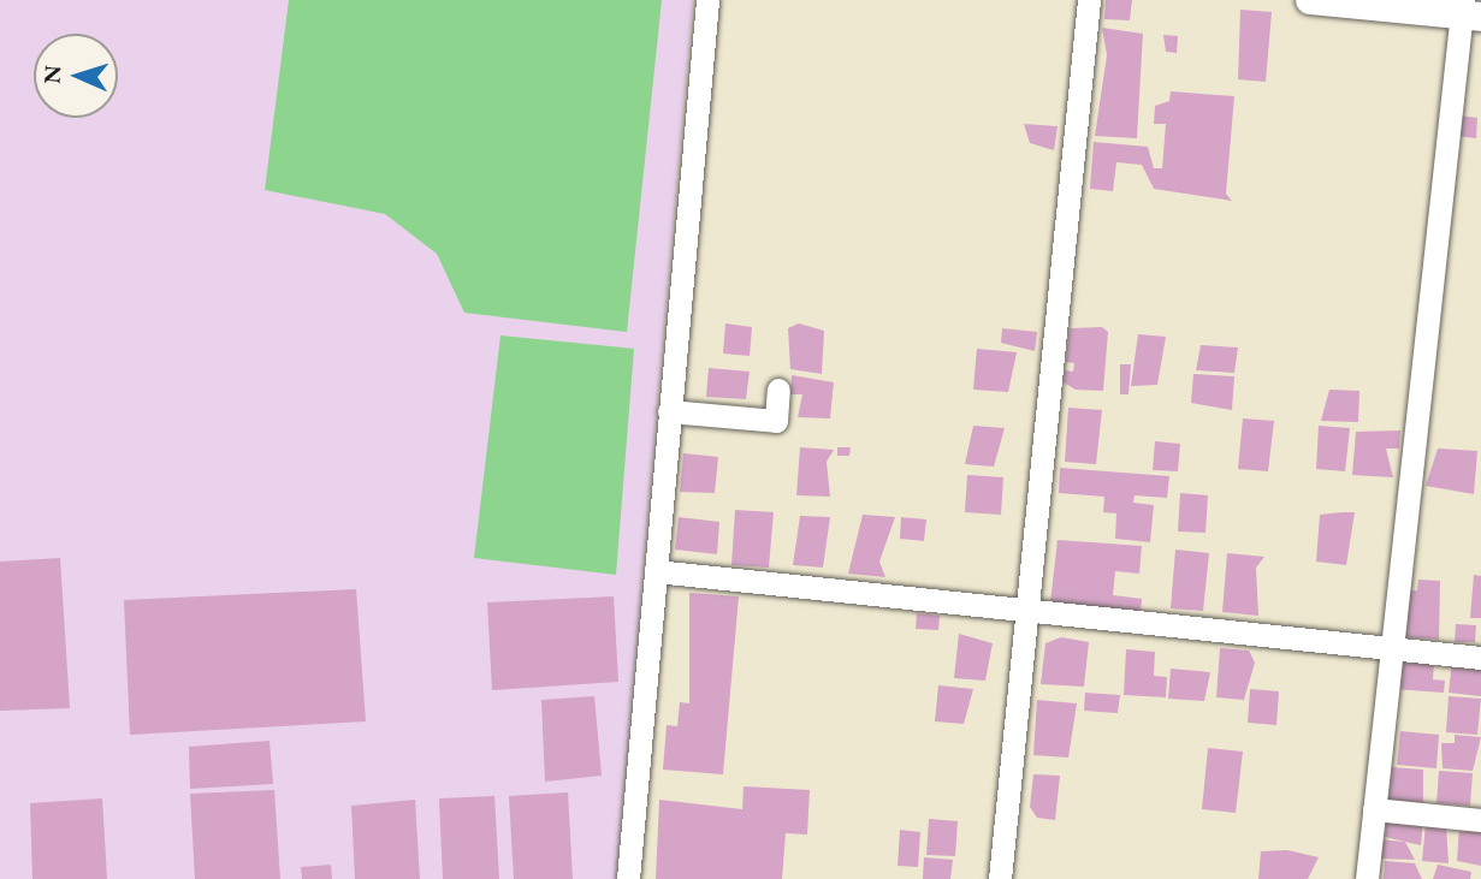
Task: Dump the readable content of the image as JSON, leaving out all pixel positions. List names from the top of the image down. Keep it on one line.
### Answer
{"north":"left"}
